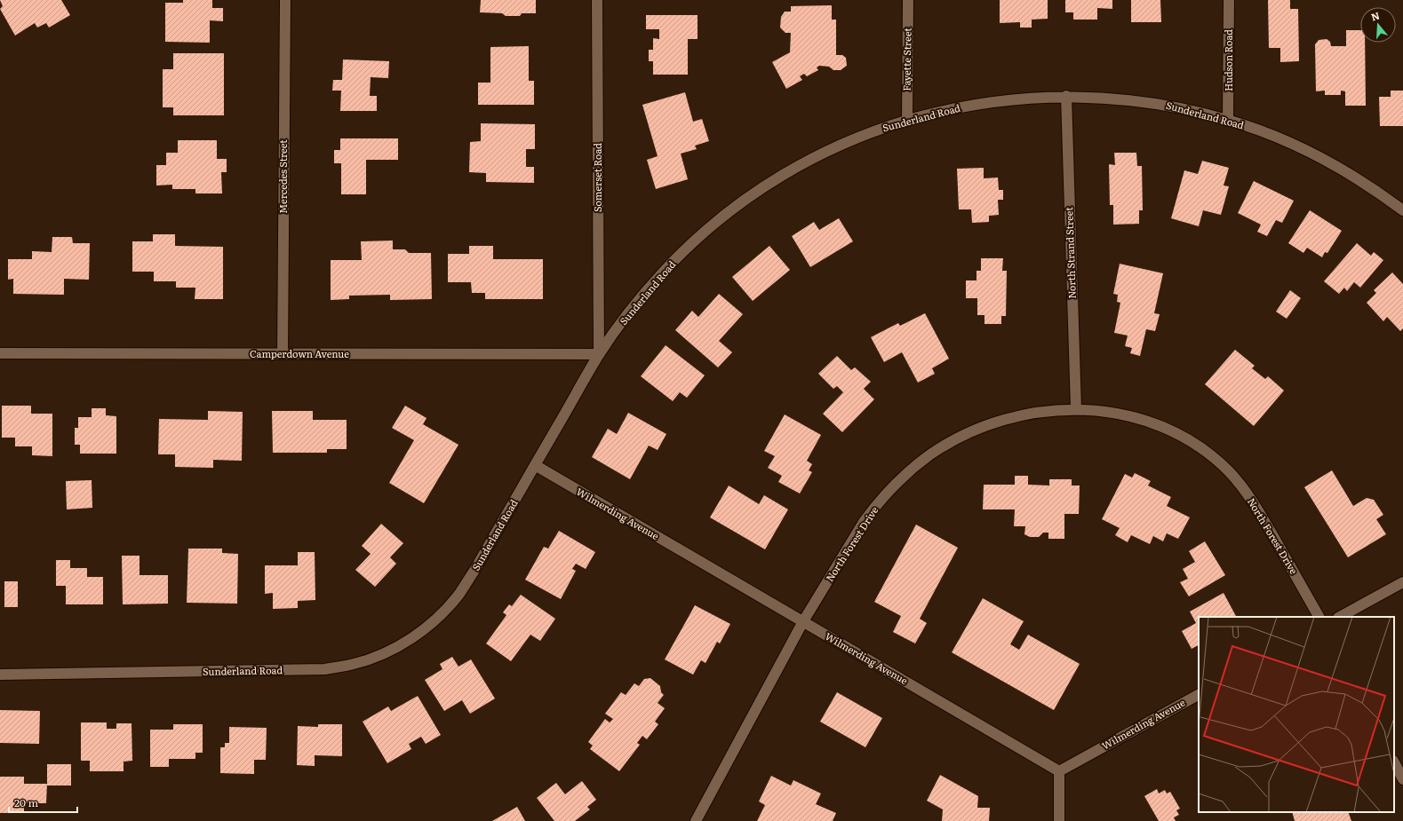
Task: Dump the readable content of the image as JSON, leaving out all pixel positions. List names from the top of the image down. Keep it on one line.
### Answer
{"streets":{"street":["Fayette Street","Hudson Road","Sunderland Road","Mercedes Street","Somerset Road","North Strand Street","Camperdown Avenue","Wilmerding Avenue","North Forest Drive"]},"crossings":[["Fayette Street","Sunderland Road"],["Hudson Road","Sunderland Road"],["Sunderland Road","Somerset Road"],["Sunderland Road","North Strand Street"],["Sunderland Road","Camperdown Avenue"],["Sunderland Road","Wilmerding Avenue"],["Mercedes Street","Camperdown Avenue"],["Somerset Road","Camperdown Avenue"],["North Strand Street","North Forest Drive"],["Wilmerding Avenue","North Forest Drive"]],"scale_bar":"20 m","north":"top"}
